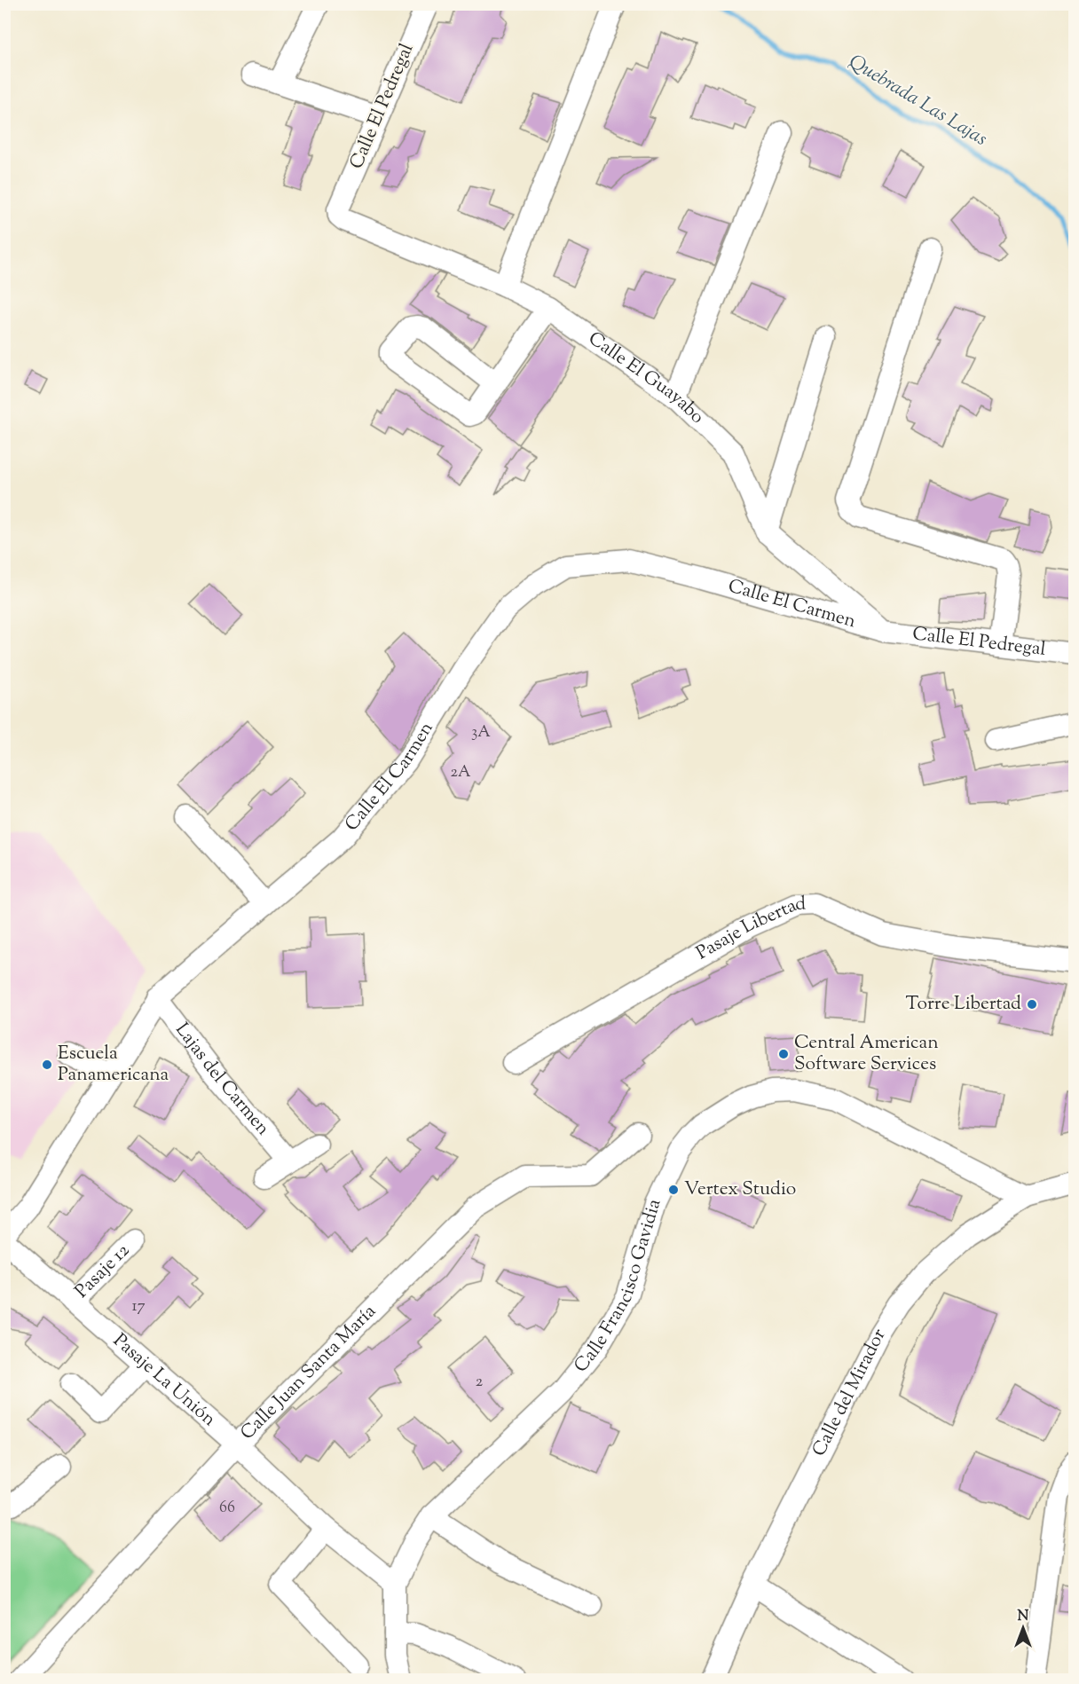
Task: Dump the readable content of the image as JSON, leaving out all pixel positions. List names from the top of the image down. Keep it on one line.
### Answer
{"streets":{"street":["Calle El Pedregal","Calle El Guayabo","Calle El Carmen","Pasaje Libertad","Lajas del Carmen","Pasaje 12","Calle Francisco Gavidia","Calle Juan Santa María","Pasaje La Unión","Calle del Mirador"]},"crossings":[["Calle El Pedregal","Calle El Guayabo"],["Calle El Pedregal","Calle El Carmen"],["Calle El Guayabo","Calle El Carmen"],["Calle El Carmen","Lajas del Carmen"],["Pasaje 12","Pasaje La Unión"],["Calle Francisco Gavidia","Pasaje La Unión"],["Calle Francisco Gavidia","Calle del Mirador"],["Calle Juan Santa María","Pasaje La Unión"]],"water":["Quebrada Las Lajas"],"places":["Torre Libertad","Central American Software Services","Escuela Panamericana","Vertex Studio"],"house_numbers":["3A","2A","17","2","66"],"north":"top"}
